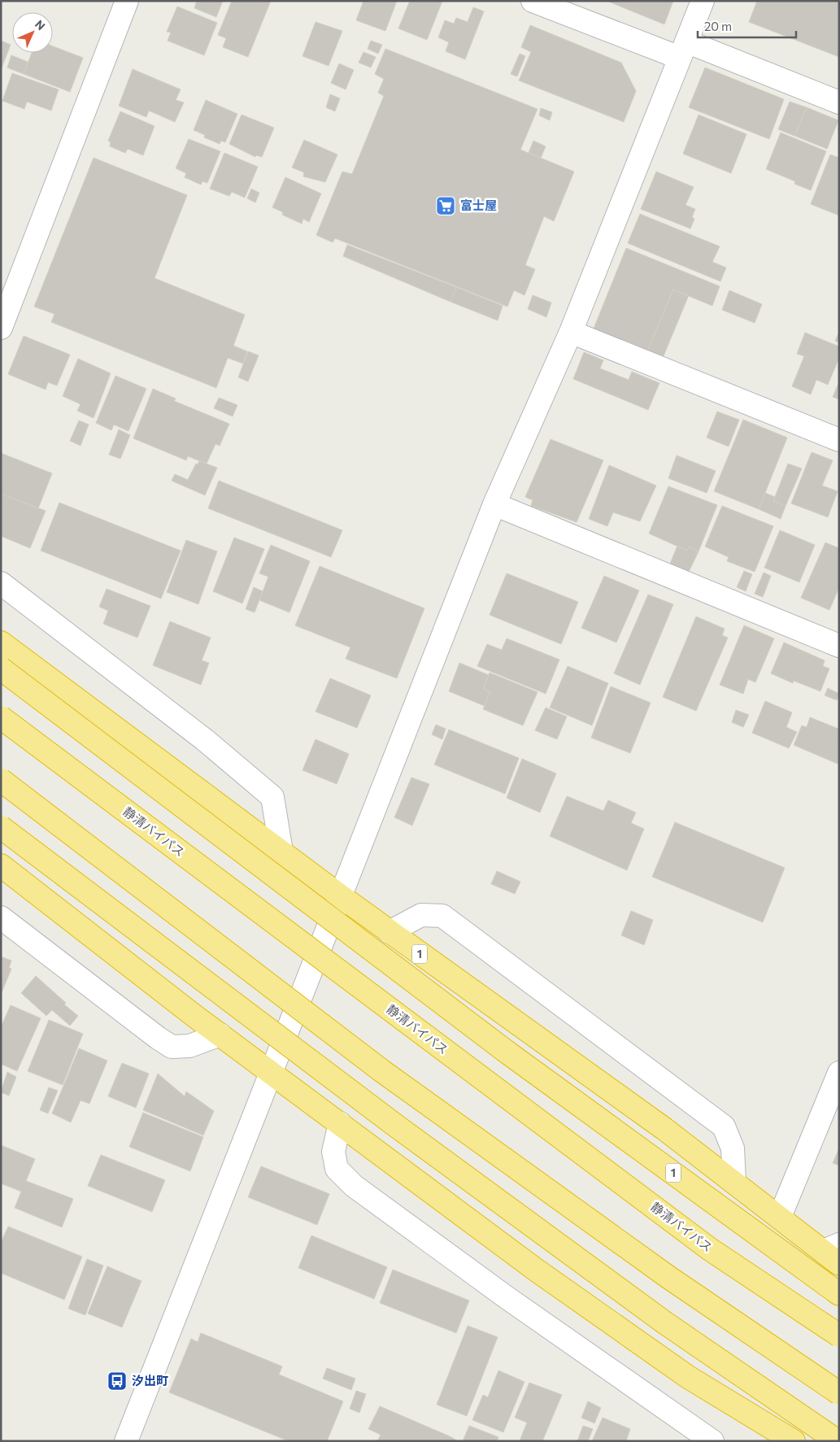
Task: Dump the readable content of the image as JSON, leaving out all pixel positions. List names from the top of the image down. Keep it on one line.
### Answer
{"streets":{"highway":["静清バイパス","1"]},"places":{"supermarket":["富士屋"],"bus stop":["汐出町"]},"scale_bar":"20 m","north":"top right"}
